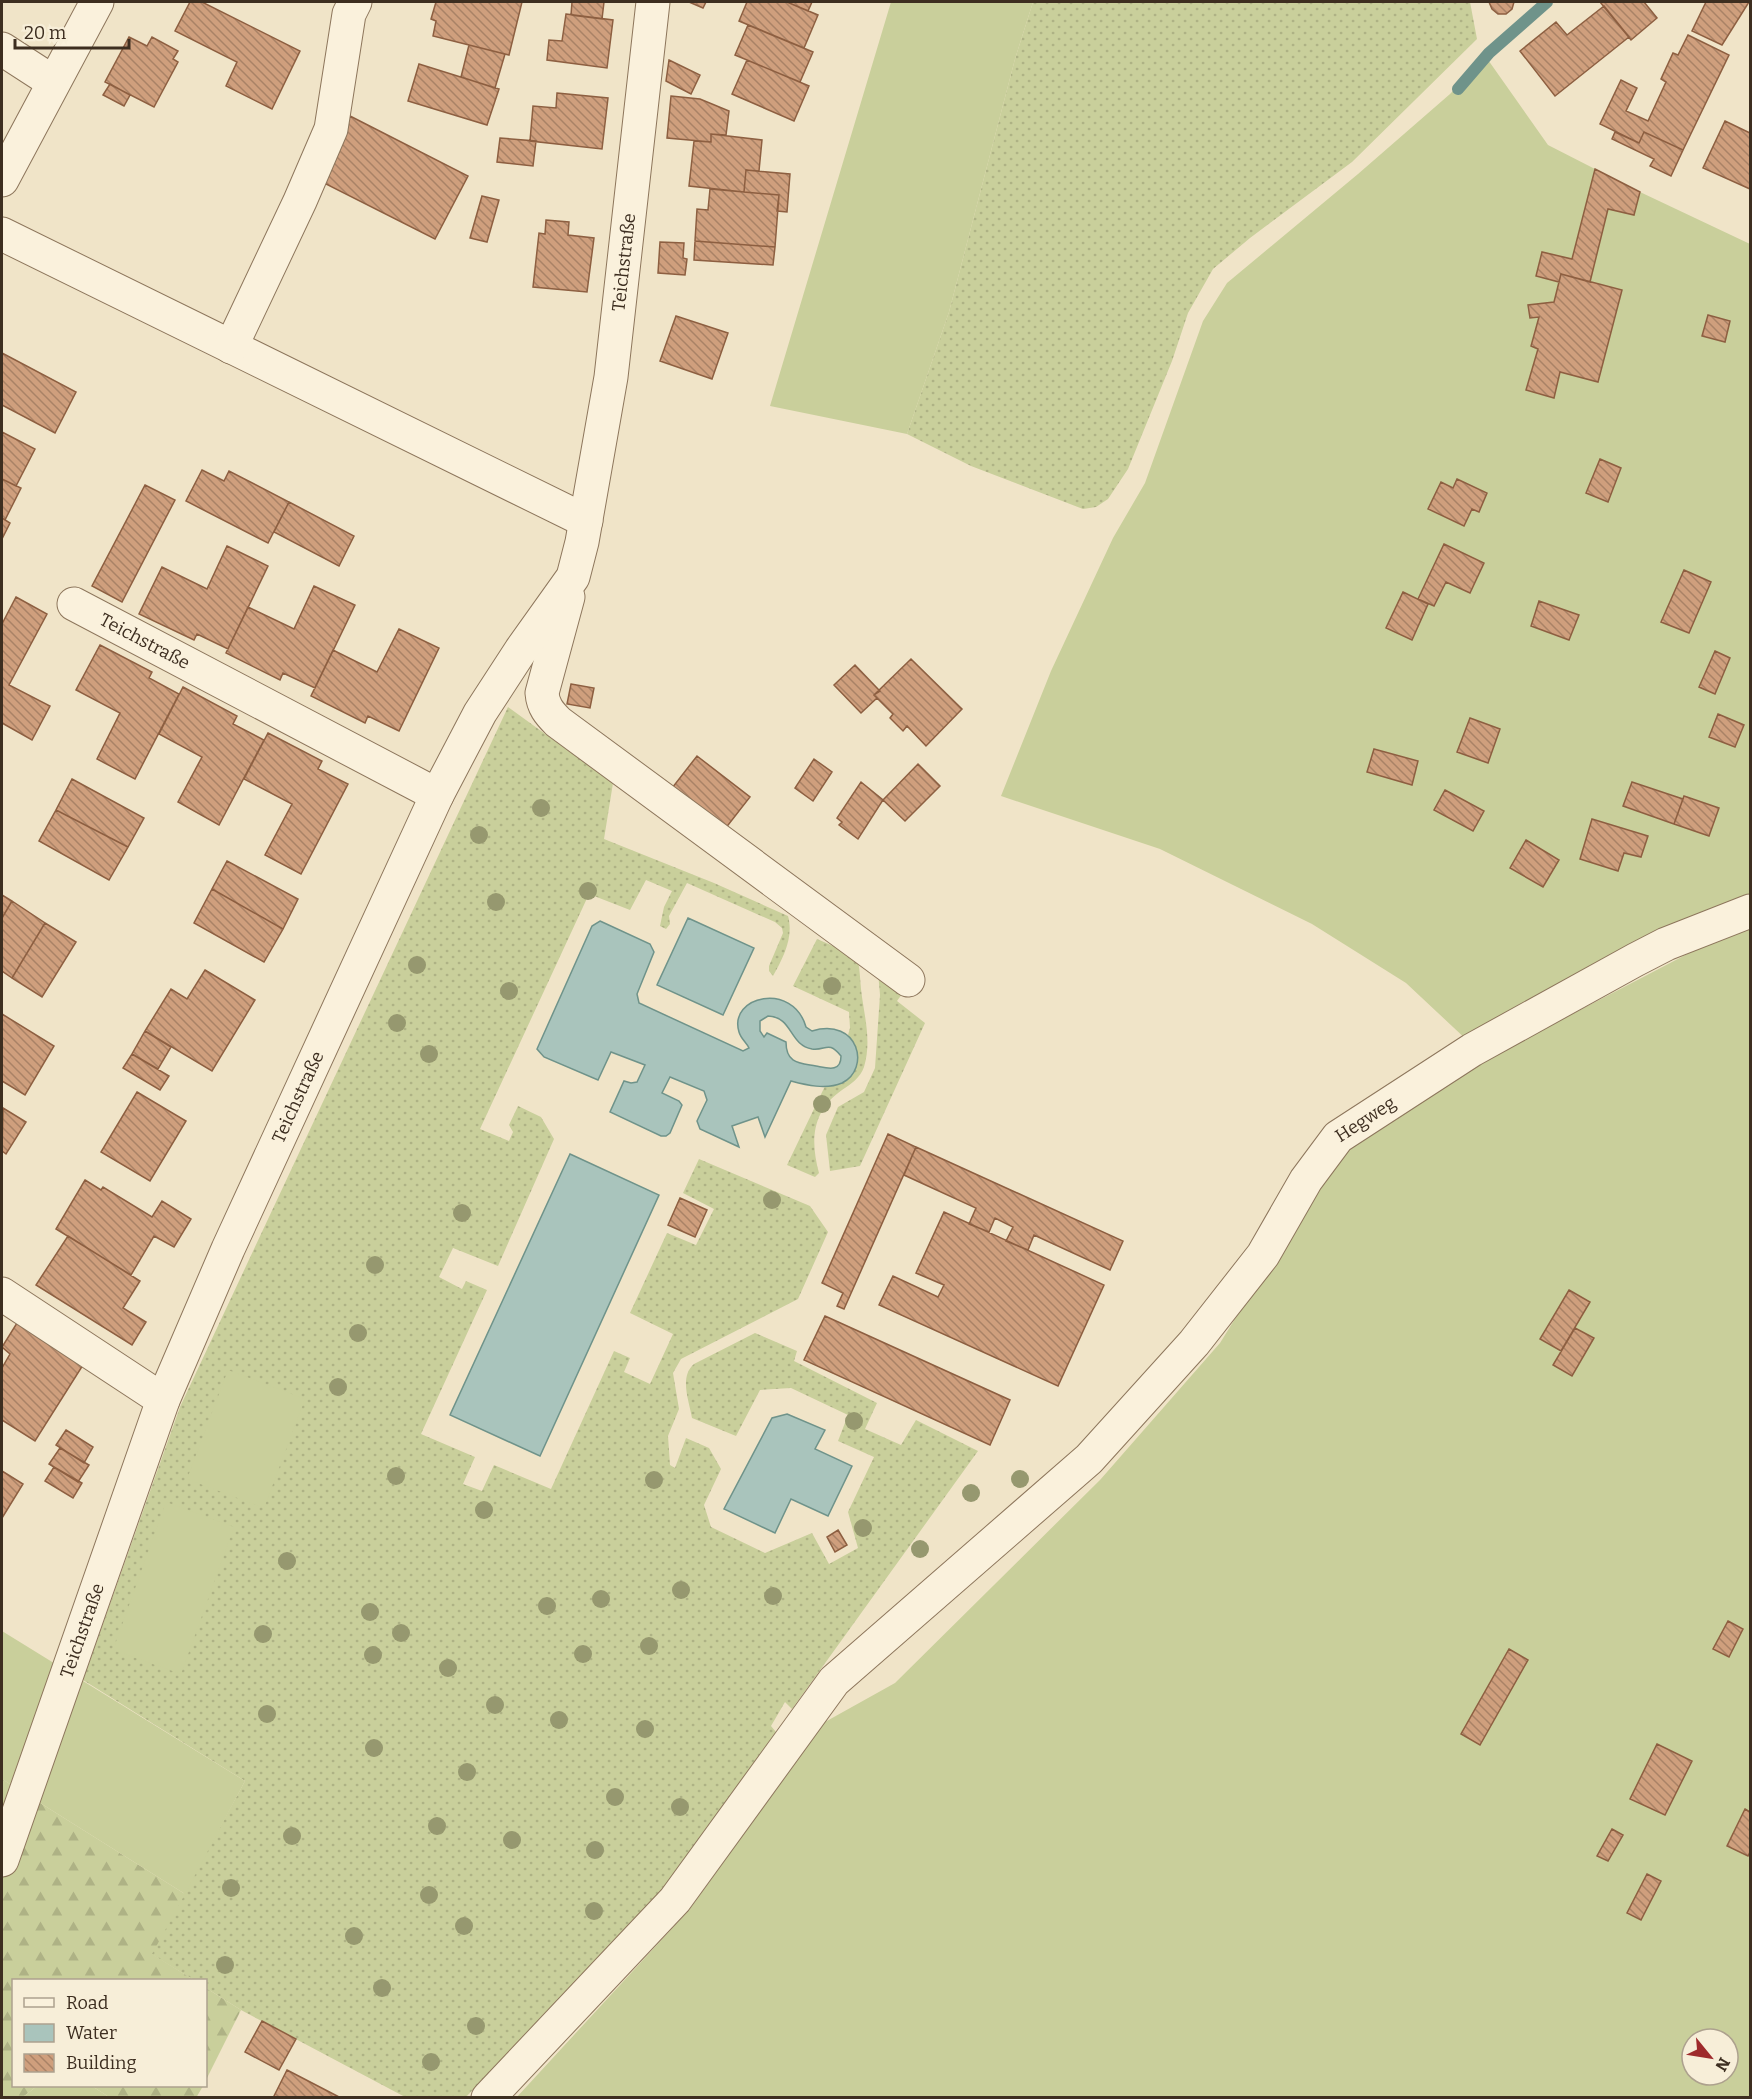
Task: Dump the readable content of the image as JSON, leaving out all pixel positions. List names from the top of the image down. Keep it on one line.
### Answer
{"streets":{"street":["Teichstraße","Hegweg"]},"legend":["Road","Water","Building"],"scale_bar":"20 m","north":"bottom right"}
